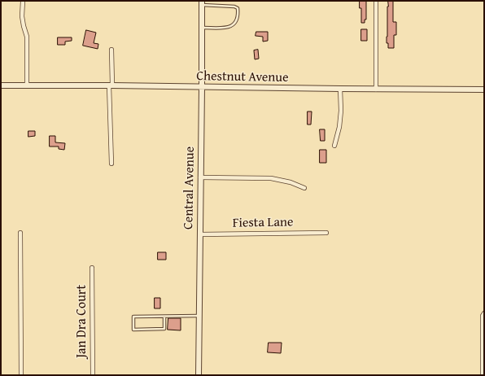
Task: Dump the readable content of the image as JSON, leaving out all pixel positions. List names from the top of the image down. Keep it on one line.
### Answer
{"streets":{"street":["Chestnut Avenue","Central Avenue","Fiesta Lane","Jan Dra Court"]},"crossings":[["Chestnut Avenue","Central Avenue"],["Central Avenue","Fiesta Lane"]]}
